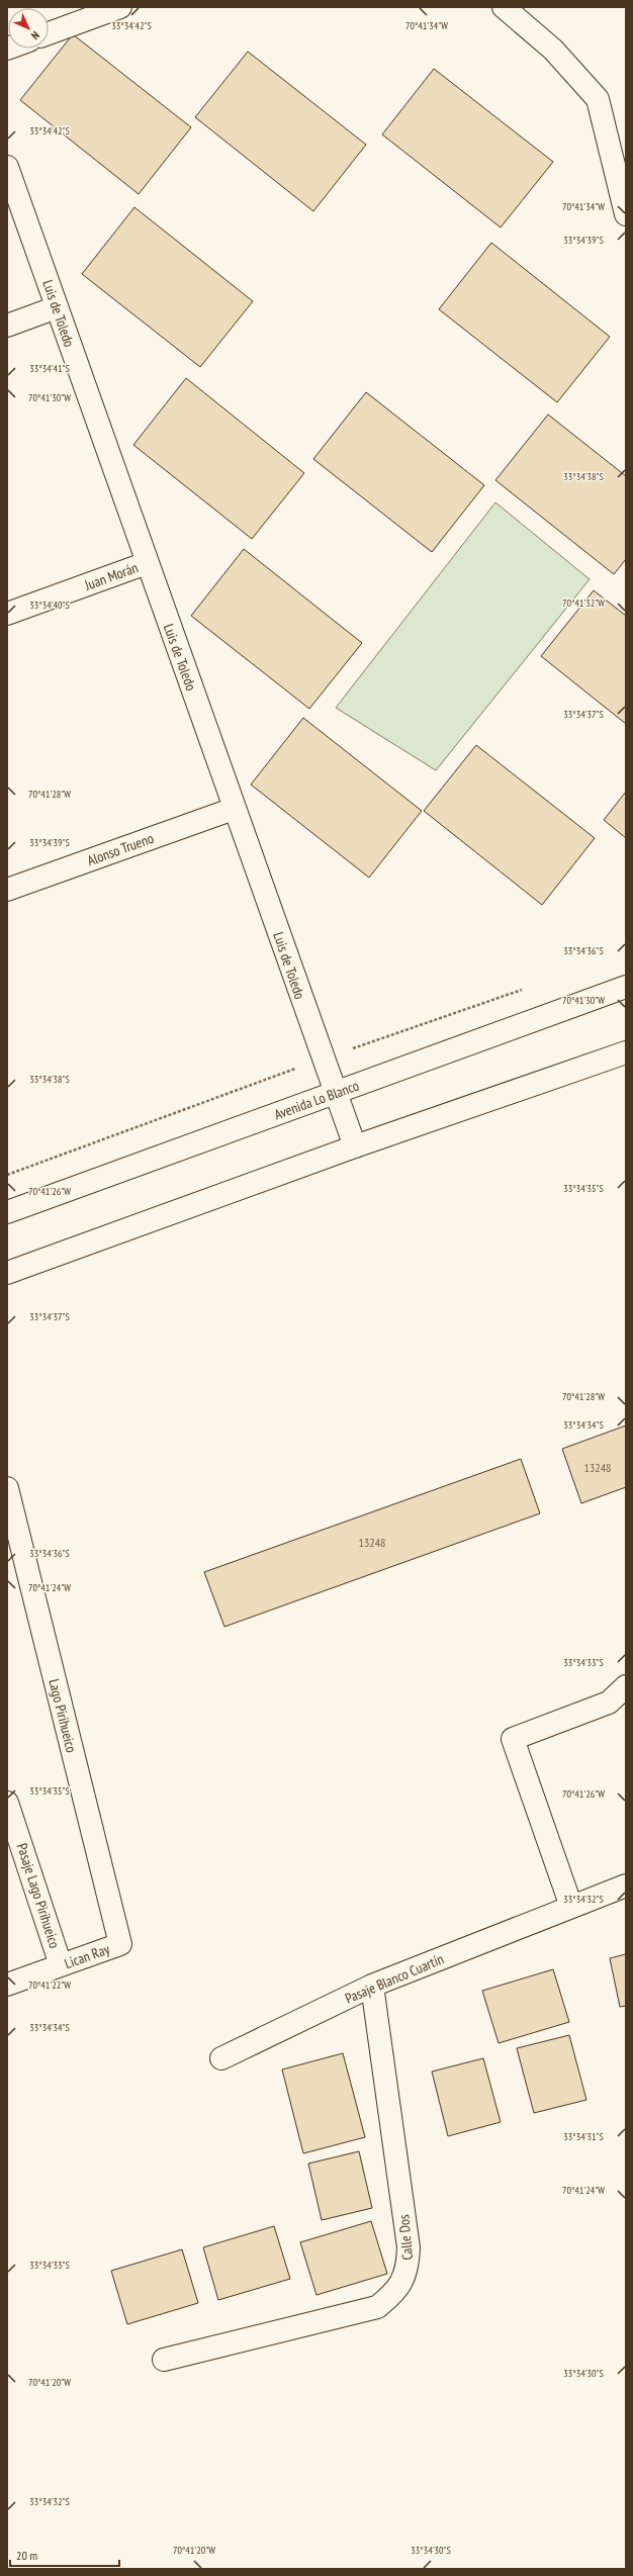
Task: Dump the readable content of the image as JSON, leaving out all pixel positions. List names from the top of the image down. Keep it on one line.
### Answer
{"streets":{"street":["Luis de Toledo","Juan Morán","Alonso Trueno","Avenida Lo Blanco","Lago Pirihueico","Pasaje Lago Pirihueico","Lican Ray","Pasaje Blanco Cuartín","Calle Dos"]},"crossings":[["Luis de Toledo","Juan Morán"],["Luis de Toledo","Alonso Trueno"],["Luis de Toledo","Avenida Lo Blanco"],["Lago Pirihueico","Lican Ray"],["Pasaje Lago Pirihueico","Lican Ray"],["Pasaje Blanco Cuartín","Calle Dos"]],"house_numbers":["13248","13248"],"scale_bar":"20 m","north":"bottom right","coordinates":["33°34'42\"S","70°41'34\"W","33°34'39\"S","33°34'41\"S","70°41'30\"W","33°34'38\"S","70°41'32\"W","33°34'40\"S","33°34'37\"S","70°41'28\"W","33°34'36\"S","33°34'35\"S","70°41'26\"W","33°34'34\"S","70°41'24\"W","33°34'33\"S","33°34'32\"S","70°41'22\"W","33°34'31\"S","33°34'30\"S","70°41'20\"W"]}
